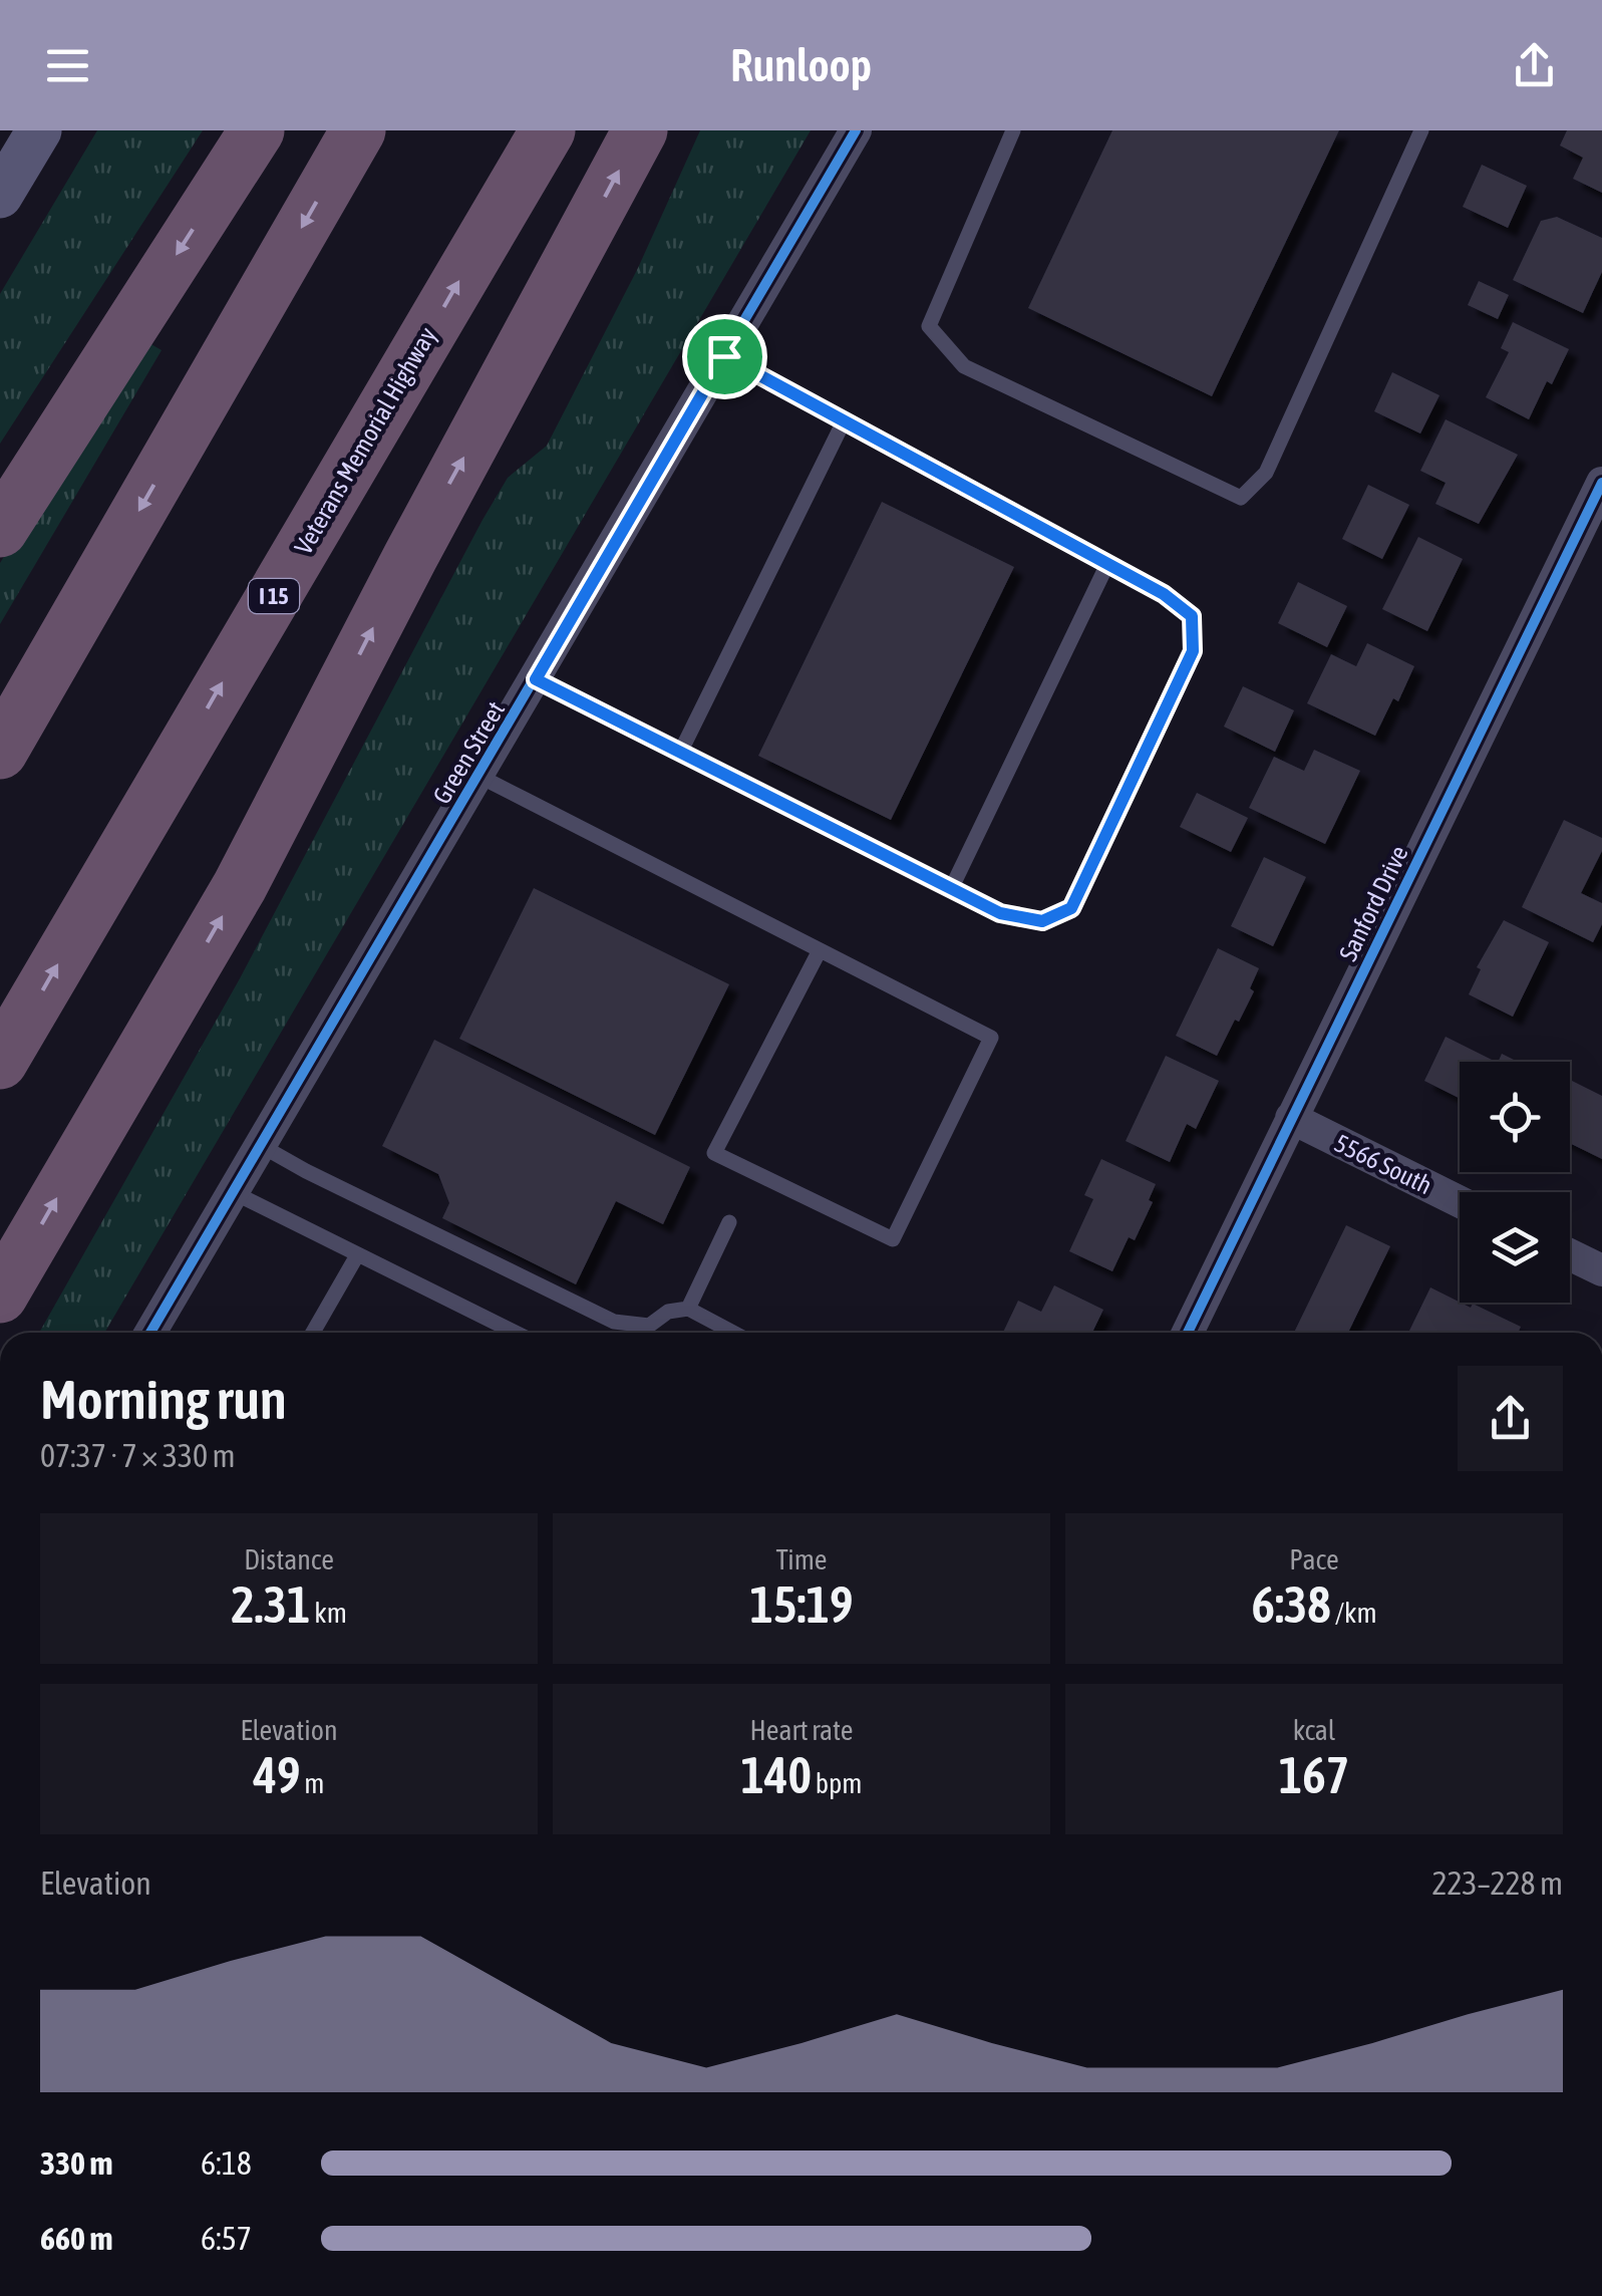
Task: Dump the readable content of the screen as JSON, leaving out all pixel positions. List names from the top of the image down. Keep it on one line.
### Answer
{"streets":{"highway":["Veterans Memorial Highway","I 15"],"street":["Green Street","Sanford Drive","5566 South"]},"crossings":[["Sanford Drive","5566 South"]],"page":{"header":"Runloop","heading":["Morning run","07:37 · 7 × 330 m"],"stats":[["Distance","2.31 km"],["Time","15:19"],["Pace","6:38 /km"],["Elevation","49 m"],["Heart rate","140 bpm"],["kcal","167"]],"chart":["Elevation","223–228 m"],"list":[{"name":"330 m","note":"6:18"},{"name":"660 m","note":"6:57"}]}}
